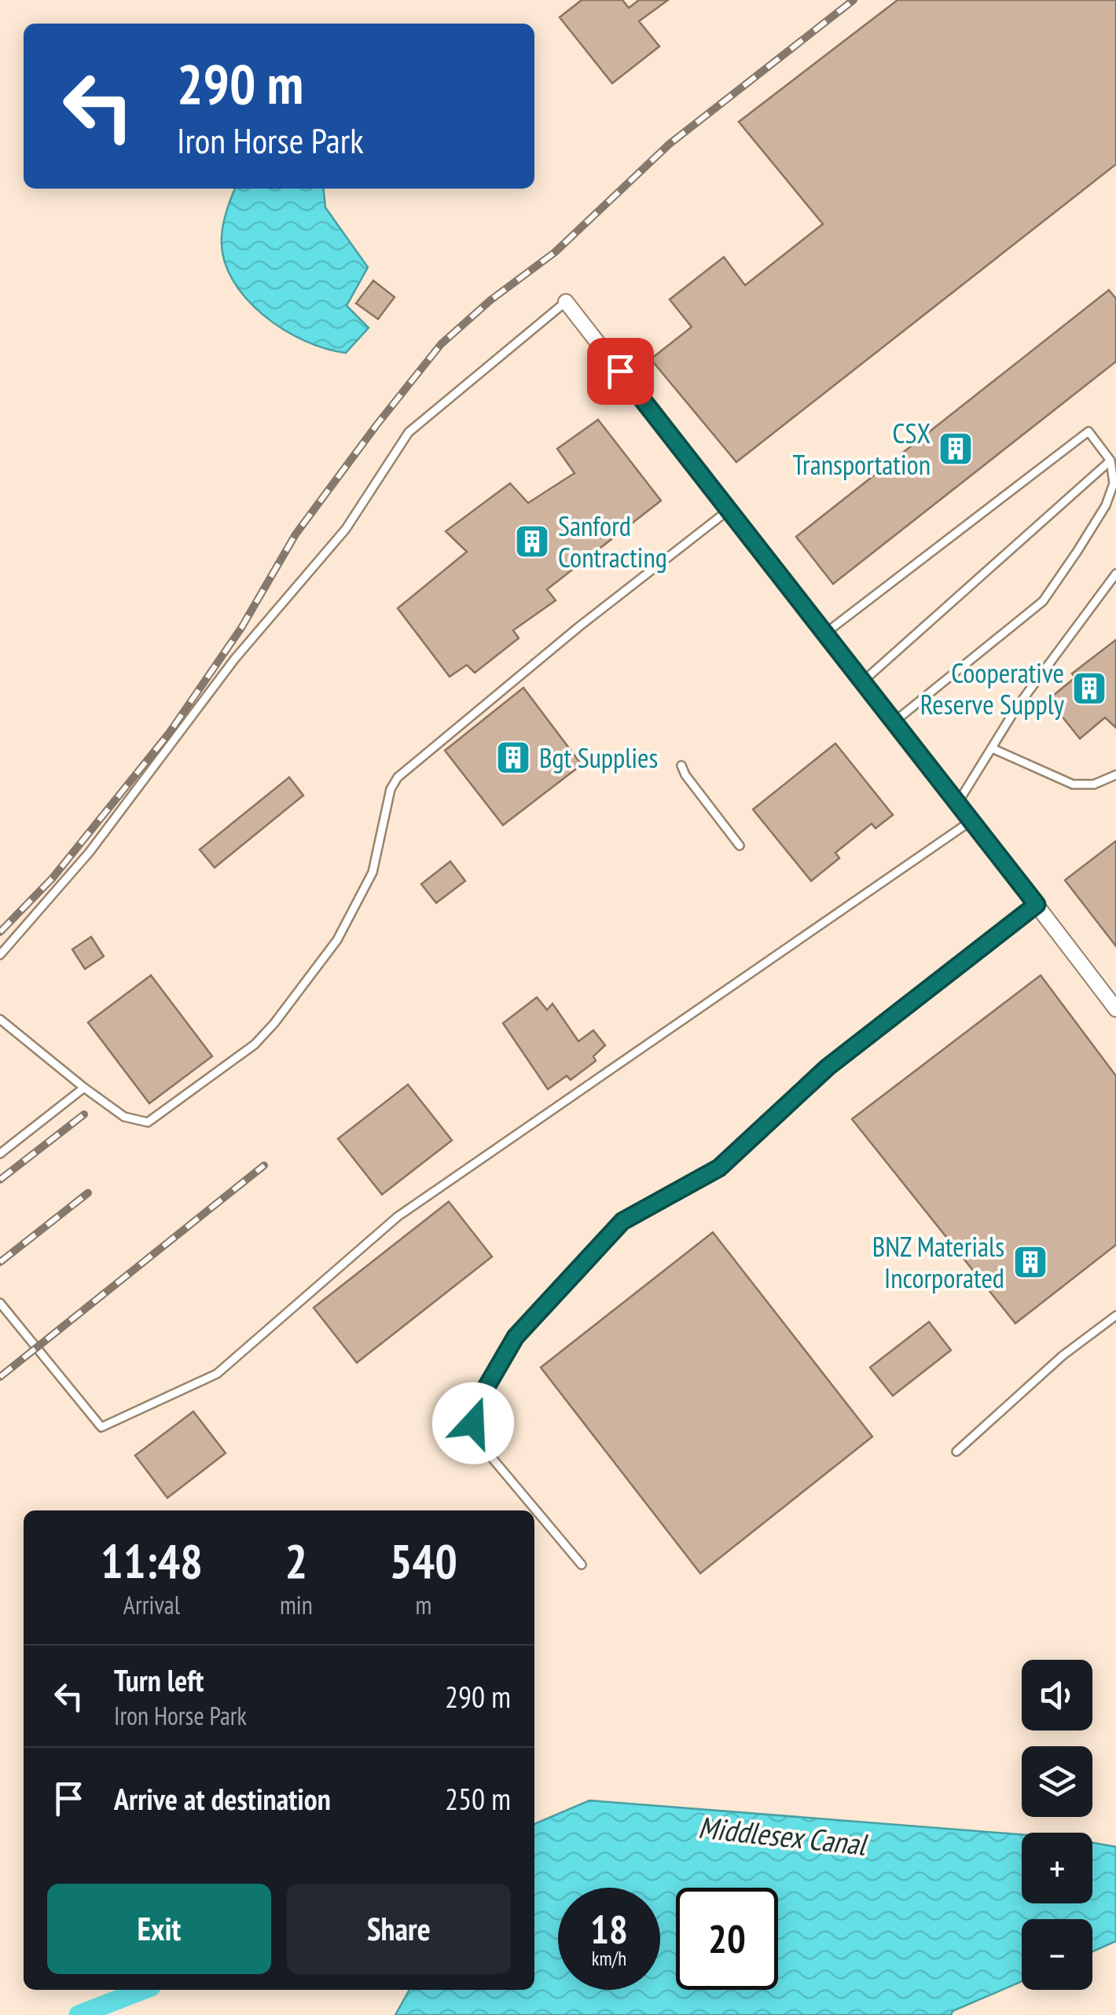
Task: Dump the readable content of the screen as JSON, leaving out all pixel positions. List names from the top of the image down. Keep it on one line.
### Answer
{"water":["Middlesex Canal"],"places":{"building":["CSX Transportation","Sanford Contracting","Cooperative Reserve Supply","Bgt Supplies","BNZ Materials Incorporated"]},"page":{"turn":["290 m","Iron Horse Park"],"eta":["11:48","Arrival","2","min","540","m"],"list":[{"name":"Turn left","note":"Iron Horse Park","value":"290 m"},{"name":"Arrive at destination","value":"250 m"}],"map_buttons":["+","−"],"buttons":["Exit","Share"],"speed":"18 km/h","limit":"20"}}
